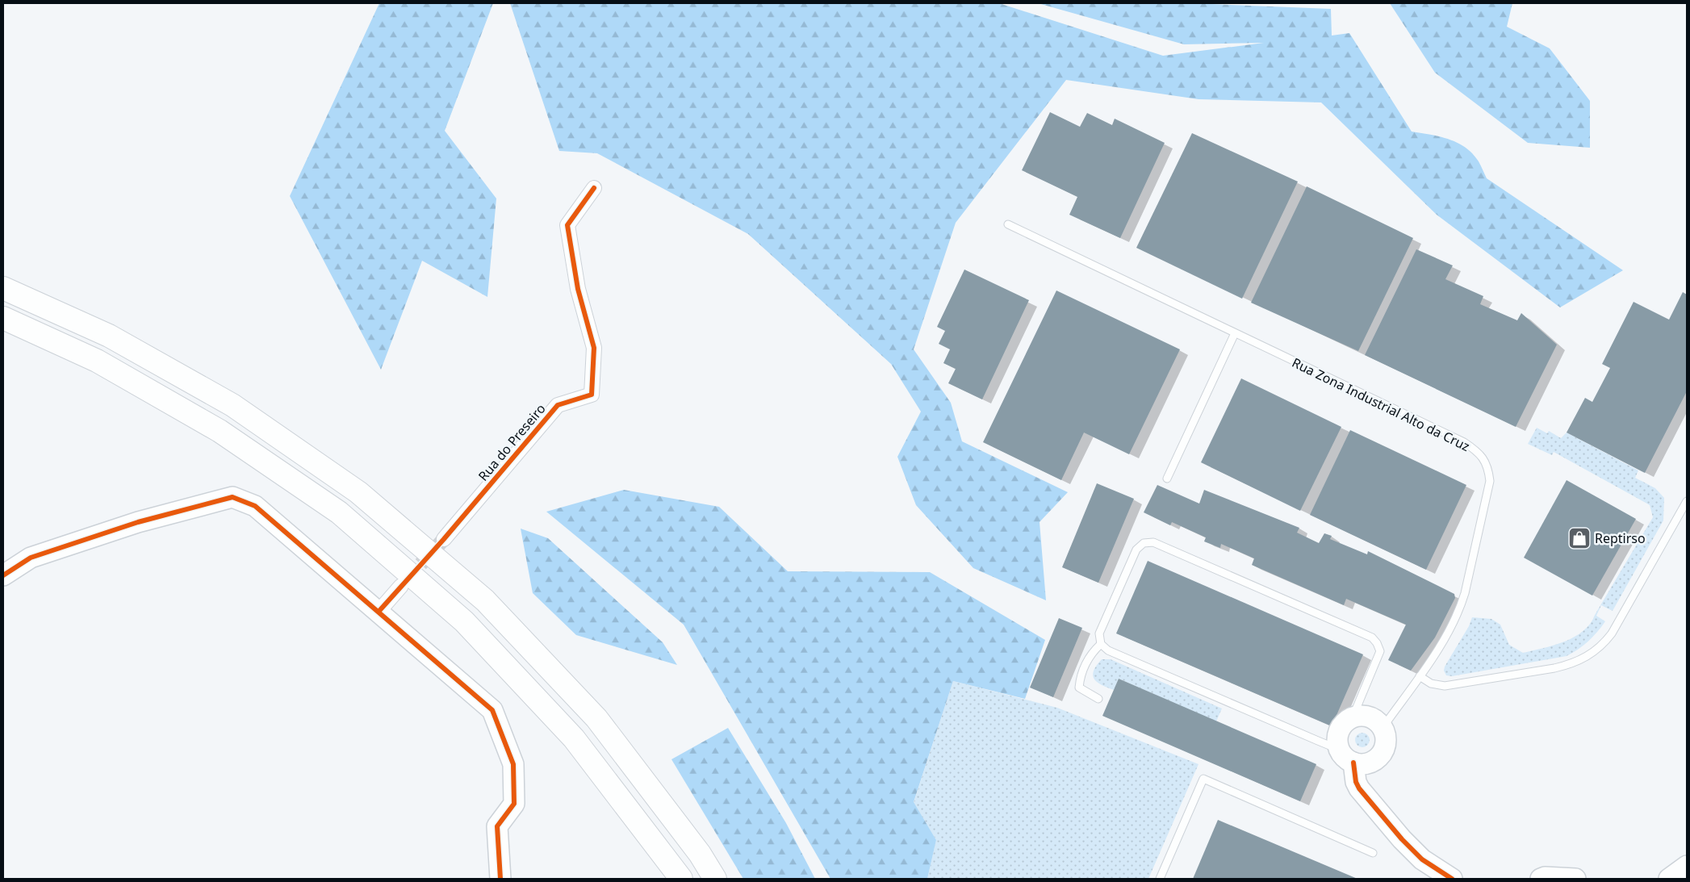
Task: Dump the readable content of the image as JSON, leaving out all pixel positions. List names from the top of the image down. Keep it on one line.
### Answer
{"streets":{"street":["Rua do Preseiro"],"lane":["Rua Zona Industrial Alto da Cruz"]},"places":{"shop":["Reptirso"]}}
